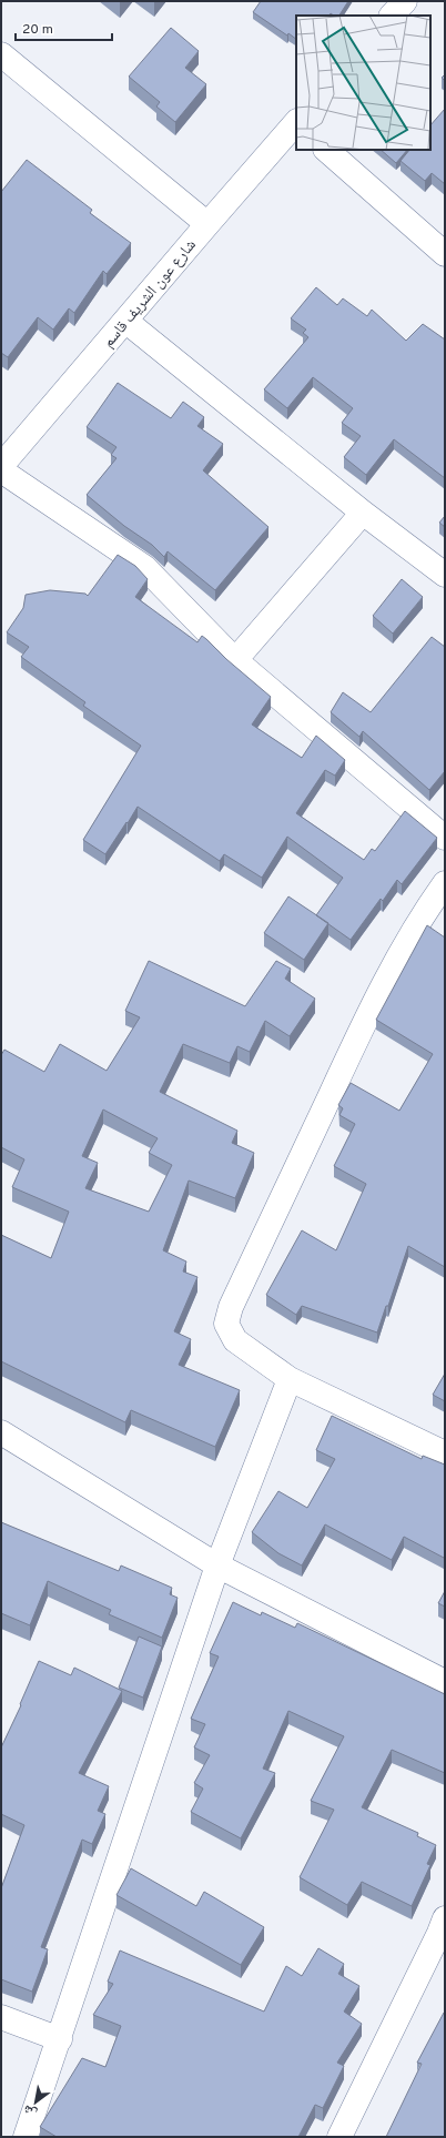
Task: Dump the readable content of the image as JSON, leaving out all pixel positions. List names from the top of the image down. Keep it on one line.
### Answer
{"streets":{"street":["شارع عون الشريف قاسم"]},"scale_bar":"20 m","north":"bottom left"}
